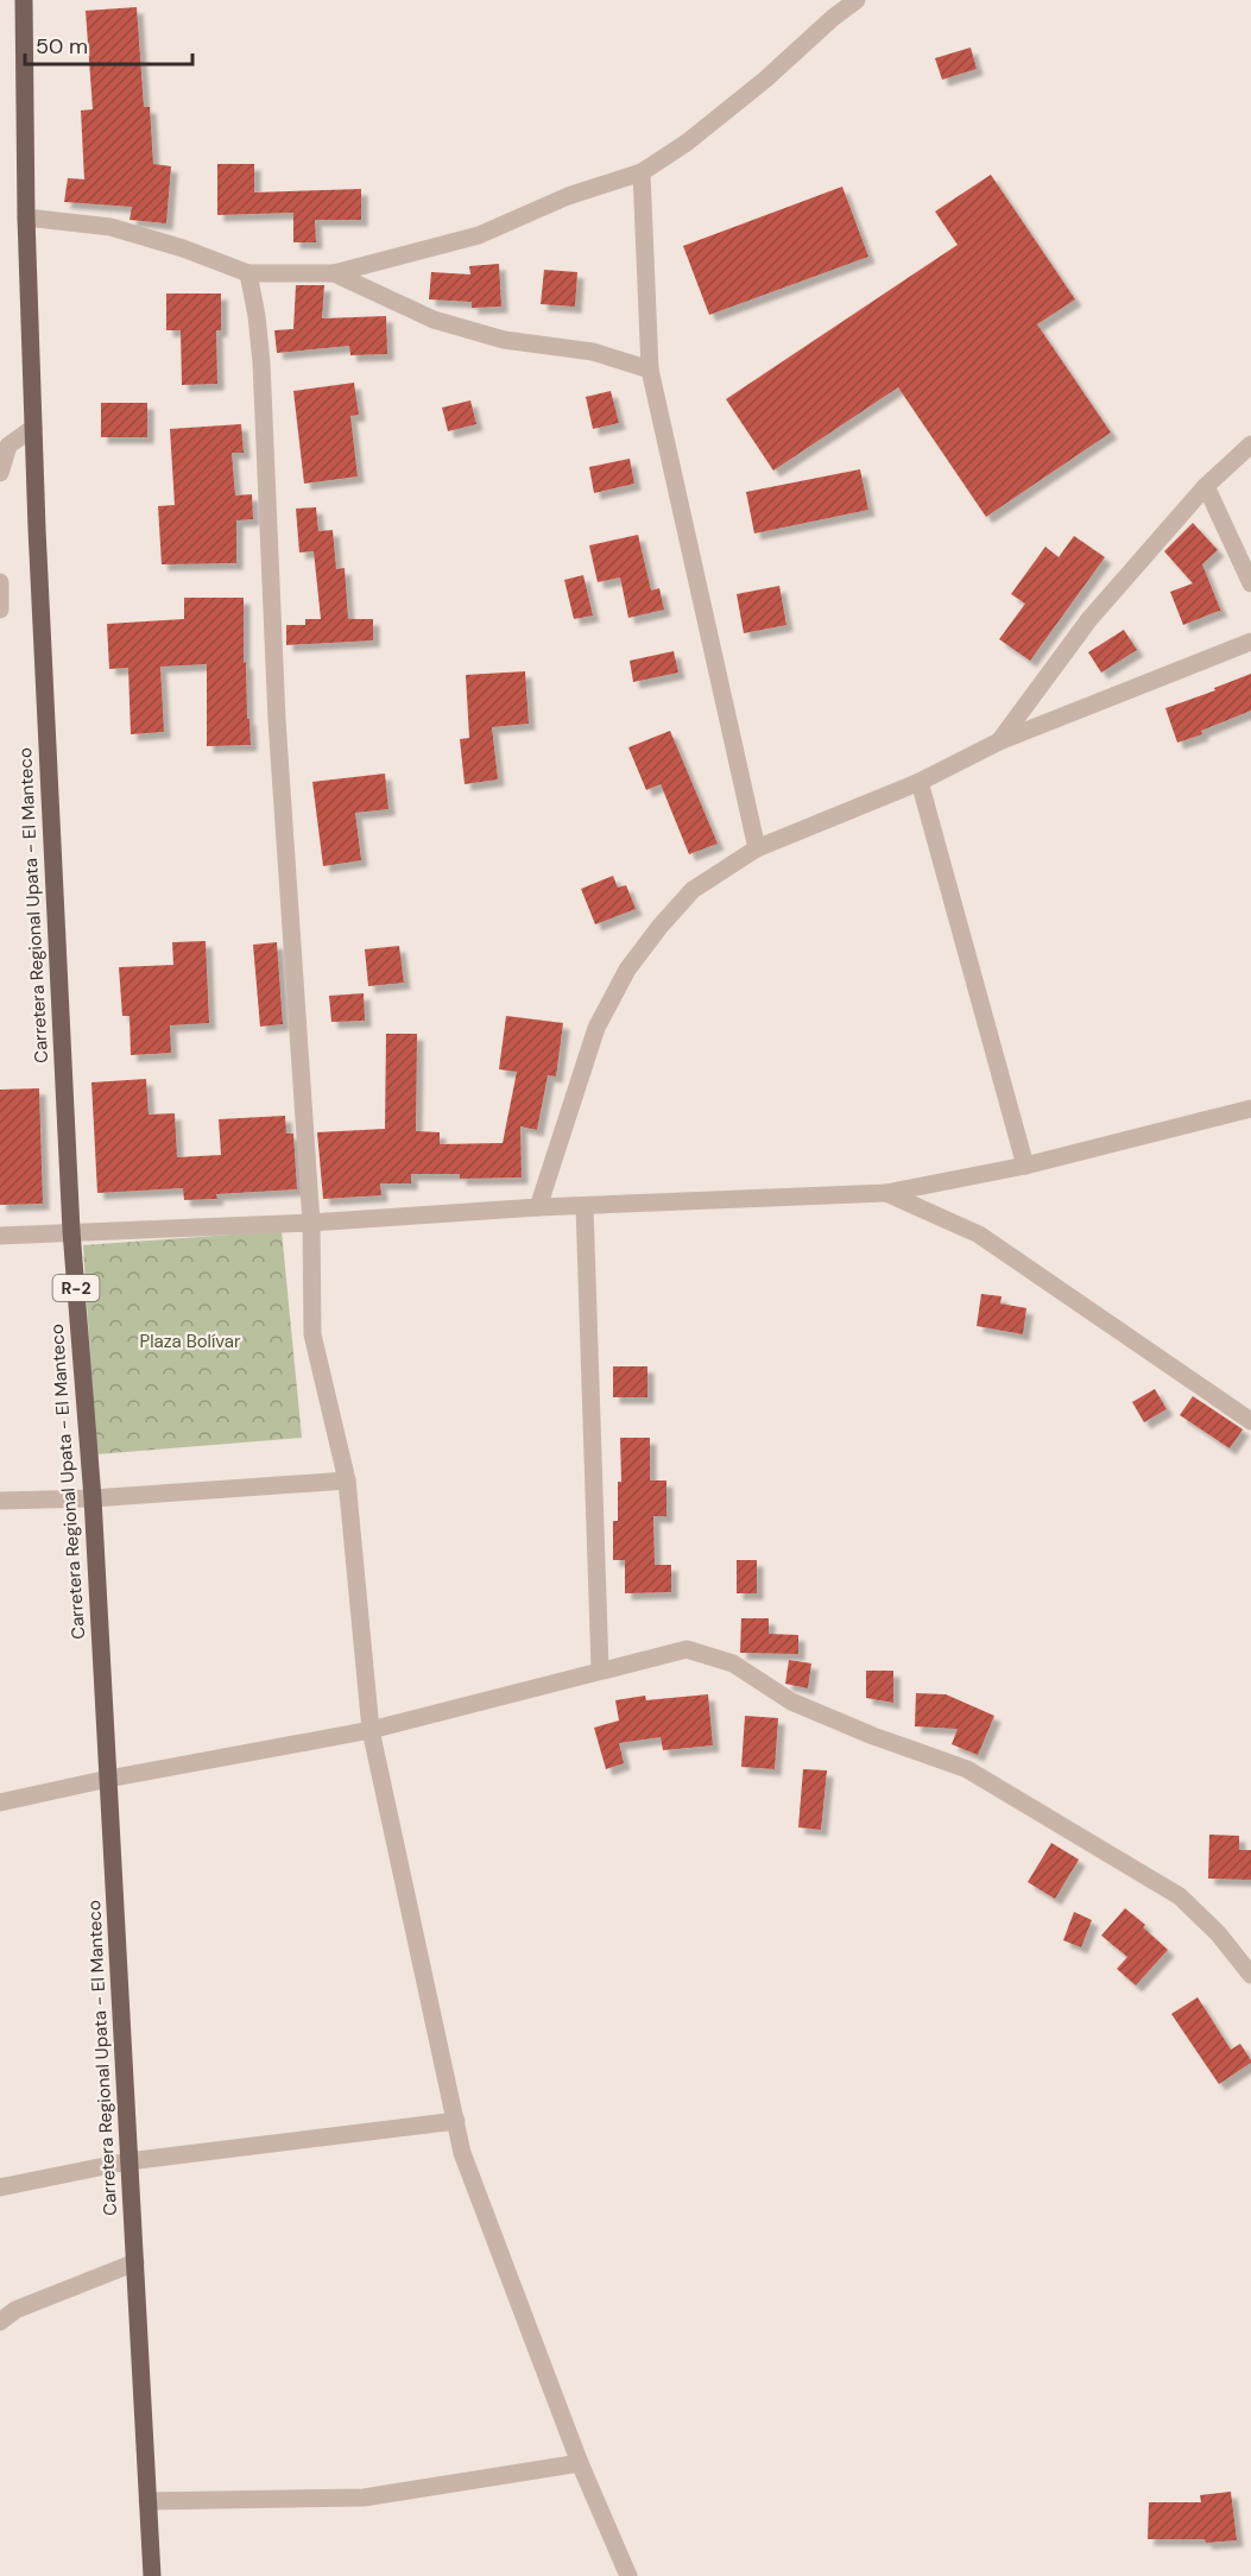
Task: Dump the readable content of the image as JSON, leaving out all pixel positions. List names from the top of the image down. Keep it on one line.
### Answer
{"streets":{"main road":["Carretera Regional Upata - El Manteco","R-2"]},"parks":["Plaza Bolívar"],"scale_bar":"50 m"}
